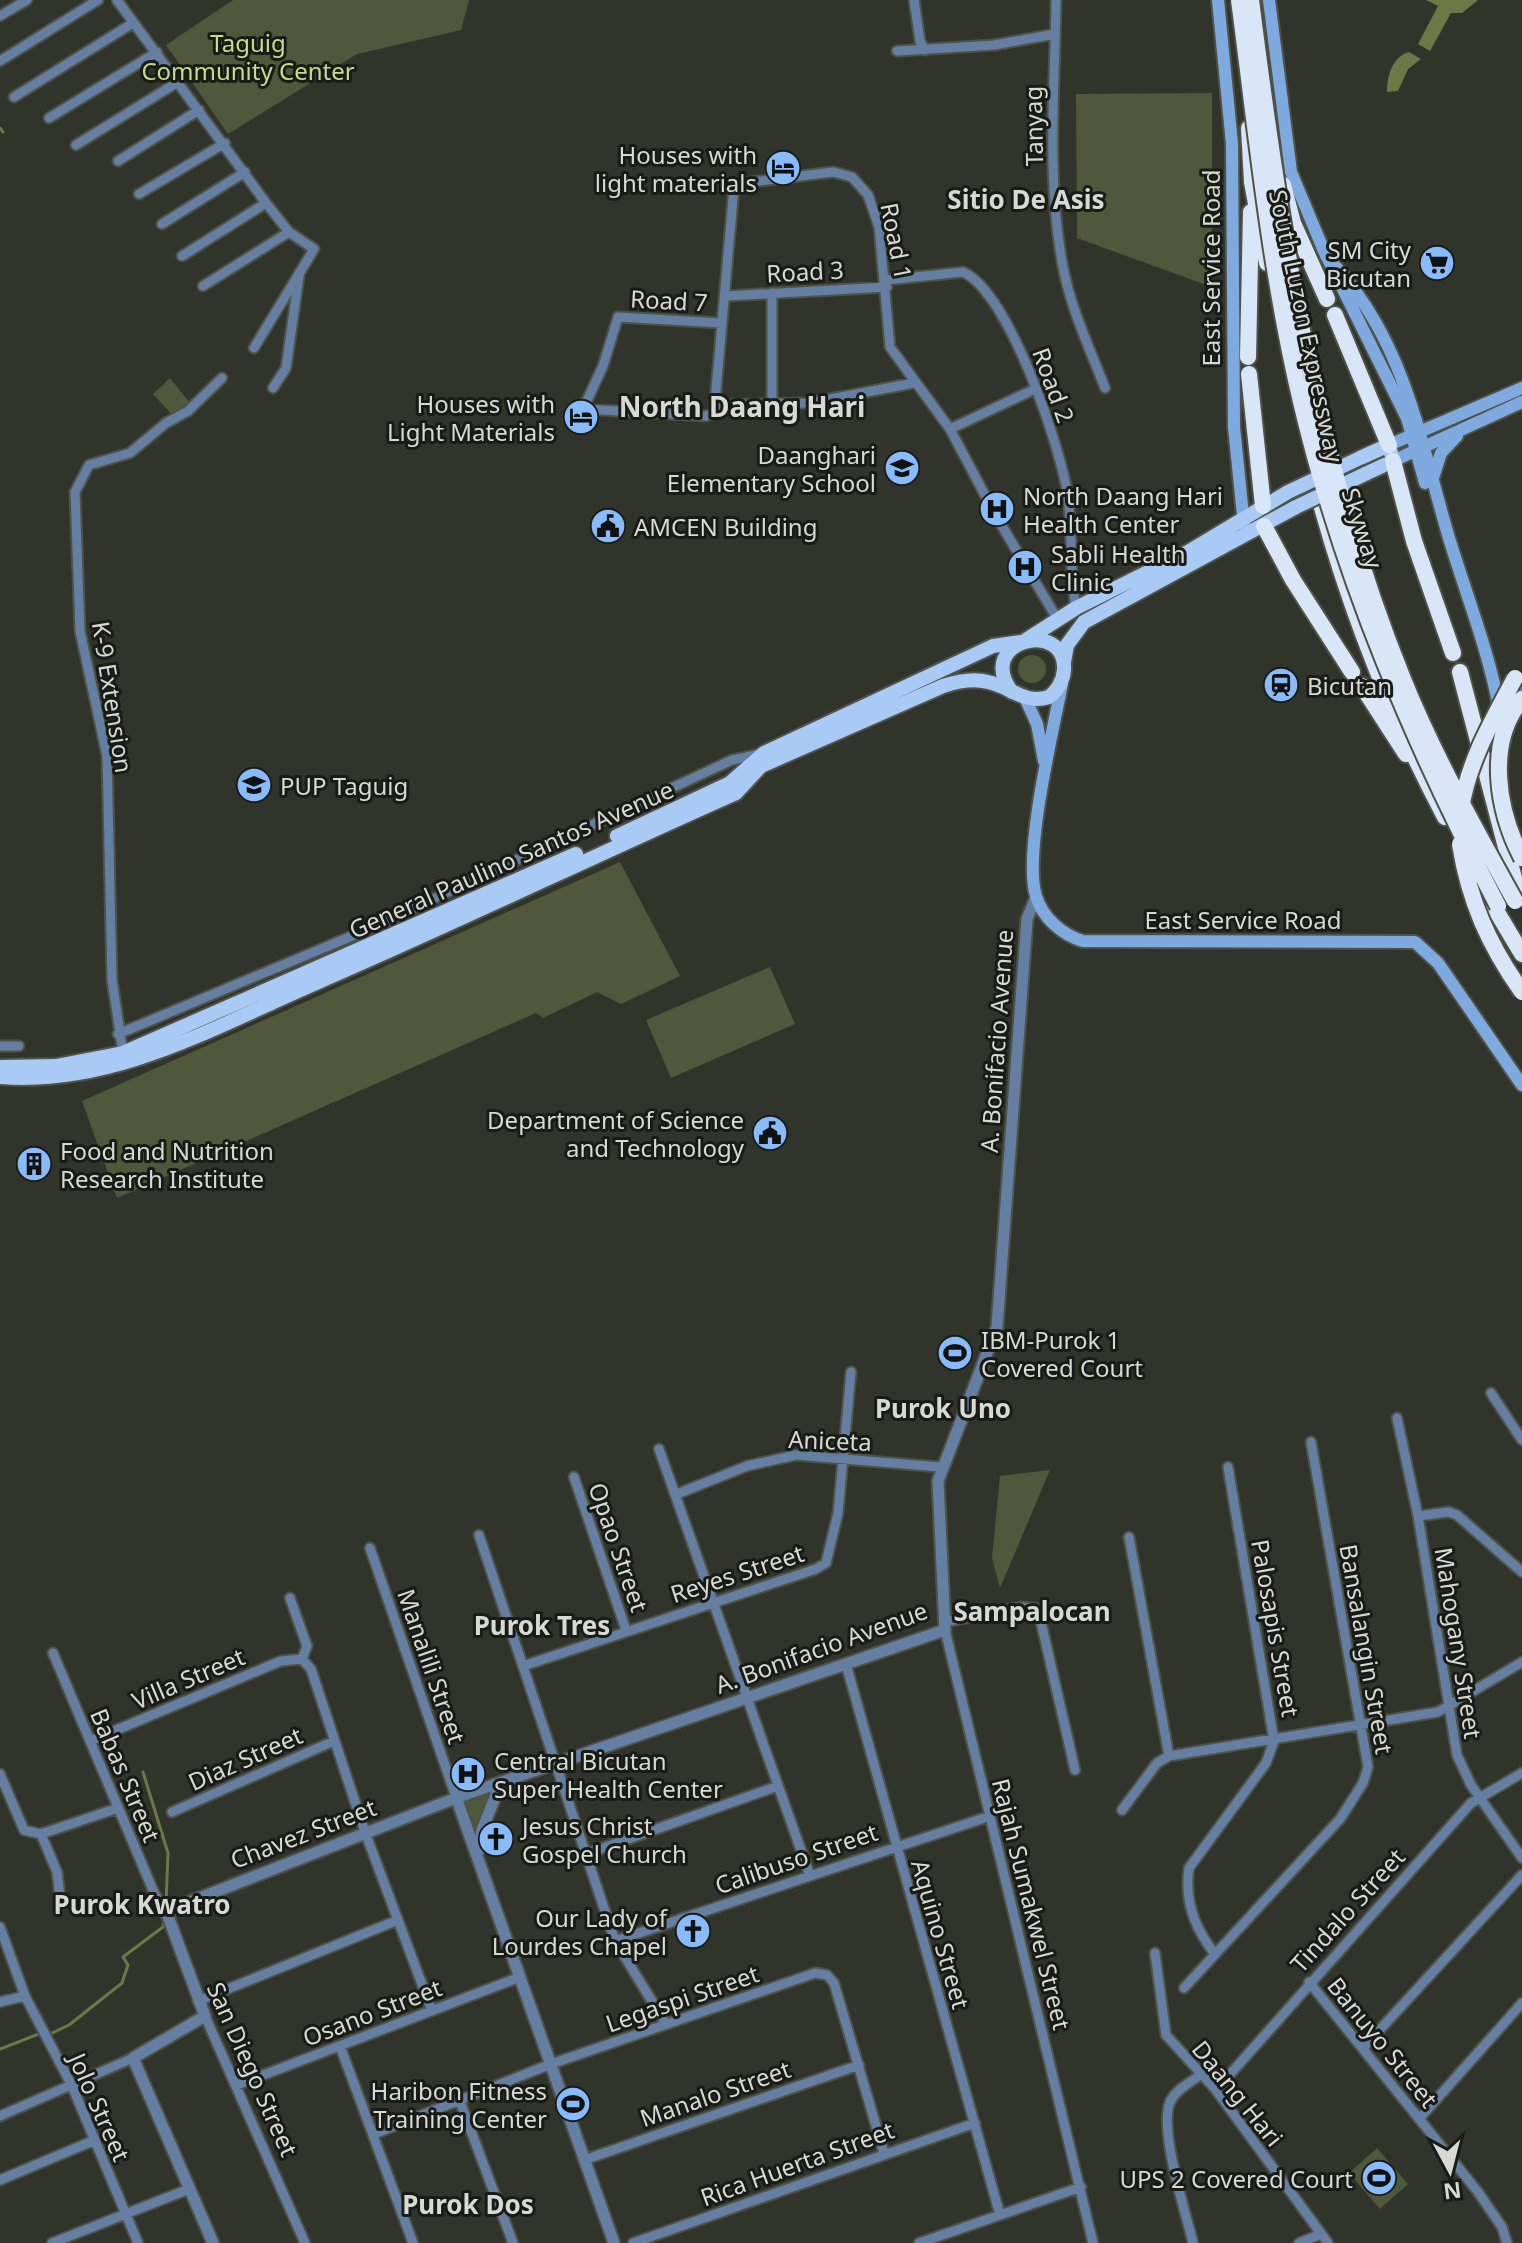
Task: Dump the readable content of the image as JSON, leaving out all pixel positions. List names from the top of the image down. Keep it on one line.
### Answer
{"streets":{"highway":["South Luzon Expressway","Skyway"],"main road":["East Service Road","General Paulino Santos Avenue"],"street":["Tanyag","Road 1","Road 3","Road 7","Road 2","K-9 Extension","A. Bonifacio Avenue","Aniceta","Opao Street","Reyes Street","Palosapis Street","Mahogany Street","Bansalangin Street","Manalili Street","Villa Street","Diaz Street","Babas Street","Chavez Street","Calibuso Street","Rajah Sumakwel Street","Tindalo Street","Aquino Street","Legaspi Street","Osano Street","Banuyo Street","San Diego Street","Manalo Street","Daang Hari","Jolo Street","Rica Huerta Street"]},"crossings":[["Road 1","Road 3"],["Road 1","Road 7"],["Road 1","Road 2"],["Road 1","General Paulino Santos Avenue"],["East Service Road","General Paulino Santos Avenue"],["East Service Road","A. Bonifacio Avenue"],["Road 3","Road 2"],["South Luzon Expressway","Skyway"],["Road 2","General Paulino Santos Avenue"],["K-9 Extension","General Paulino Santos Avenue"],["A. Bonifacio Avenue","Aniceta"],["A. Bonifacio Avenue","Manalili Street"],["A. Bonifacio Avenue","Chavez Street"],["A. Bonifacio Avenue","Rajah Sumakwel Street"],["A. Bonifacio Avenue","Aquino Street"],["Aniceta","Reyes Street"],["Opao Street","Reyes Street"],["Palosapis Street","Bansalangin Street"],["Mahogany Street","Tindalo Street"],["Manalili Street","Chavez Street"],["Villa Street","Babas Street"],["Babas Street","Chavez Street"],["Babas Street","San Diego Street"],["Chavez Street","San Diego Street"],["Calibuso Street","Rajah Sumakwel Street"],["Calibuso Street","Aquino Street"],["Tindalo Street","Banuyo Street"],["Tindalo Street","Daang Hari"],["Aquino Street","Rica Huerta Street"],["Legaspi Street","Manalo Street"],["Osano Street","San Diego Street"]],"districts":["Sitio De Asis","North Daang Hari","Purok Uno","Sampalocan","Purok Tres","Purok Kwatro","Purok Dos"],"parks":["Taguig Community Center"],"places":{"hotel":["Houses with light materials","Houses with Light Materials"],"supermarket":["SM City Bicutan"],"school or university":["Daanghari Elementary School","PUP Taguig"],"hospital":["North Daang Hari Health Center","Sabli Health Clinic","Central Bicutan Super Health Center"],"public building":["AMCEN Building","Department of Science and Technology"],"station":["Bicutan"],"building":["Food and Nutrition Research Institute"],"sports":["IBM-Purok 1 Covered Court","Haribon Fitness Training Center","UPS 2 Covered Court"],"church":["Jesus Christ Gospel Church","Our Lady of Lourdes Chapel"]},"north":"bottom"}
